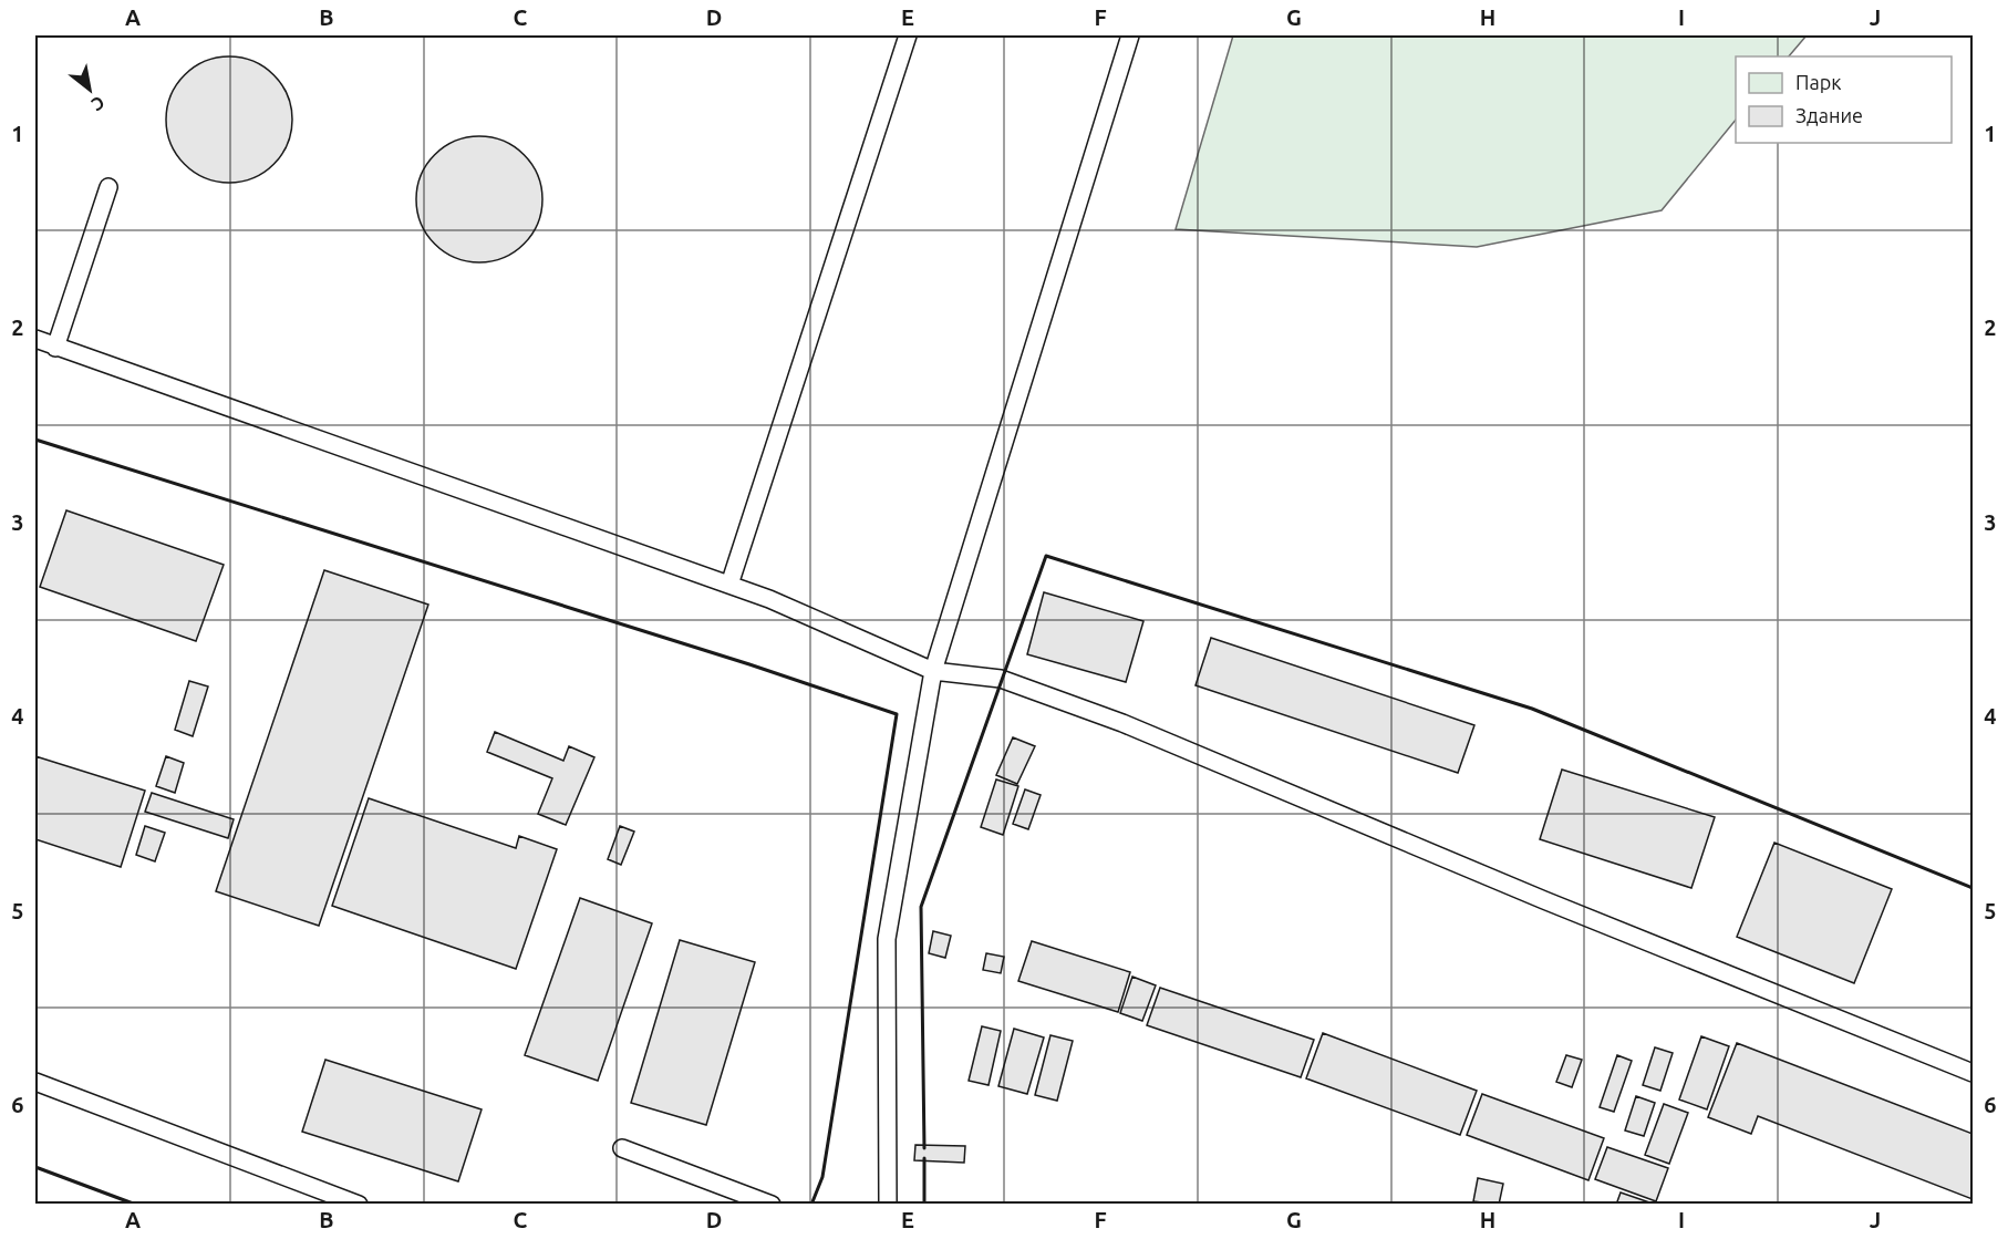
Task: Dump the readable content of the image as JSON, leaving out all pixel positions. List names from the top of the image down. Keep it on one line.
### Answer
{"legend":["Парк","Здание"],"north":"bottom right","grid":{"columns":["A","B","C","D","E","F","G","H","I","J"],"rows":["1","2","3","4","5","6"]}}
